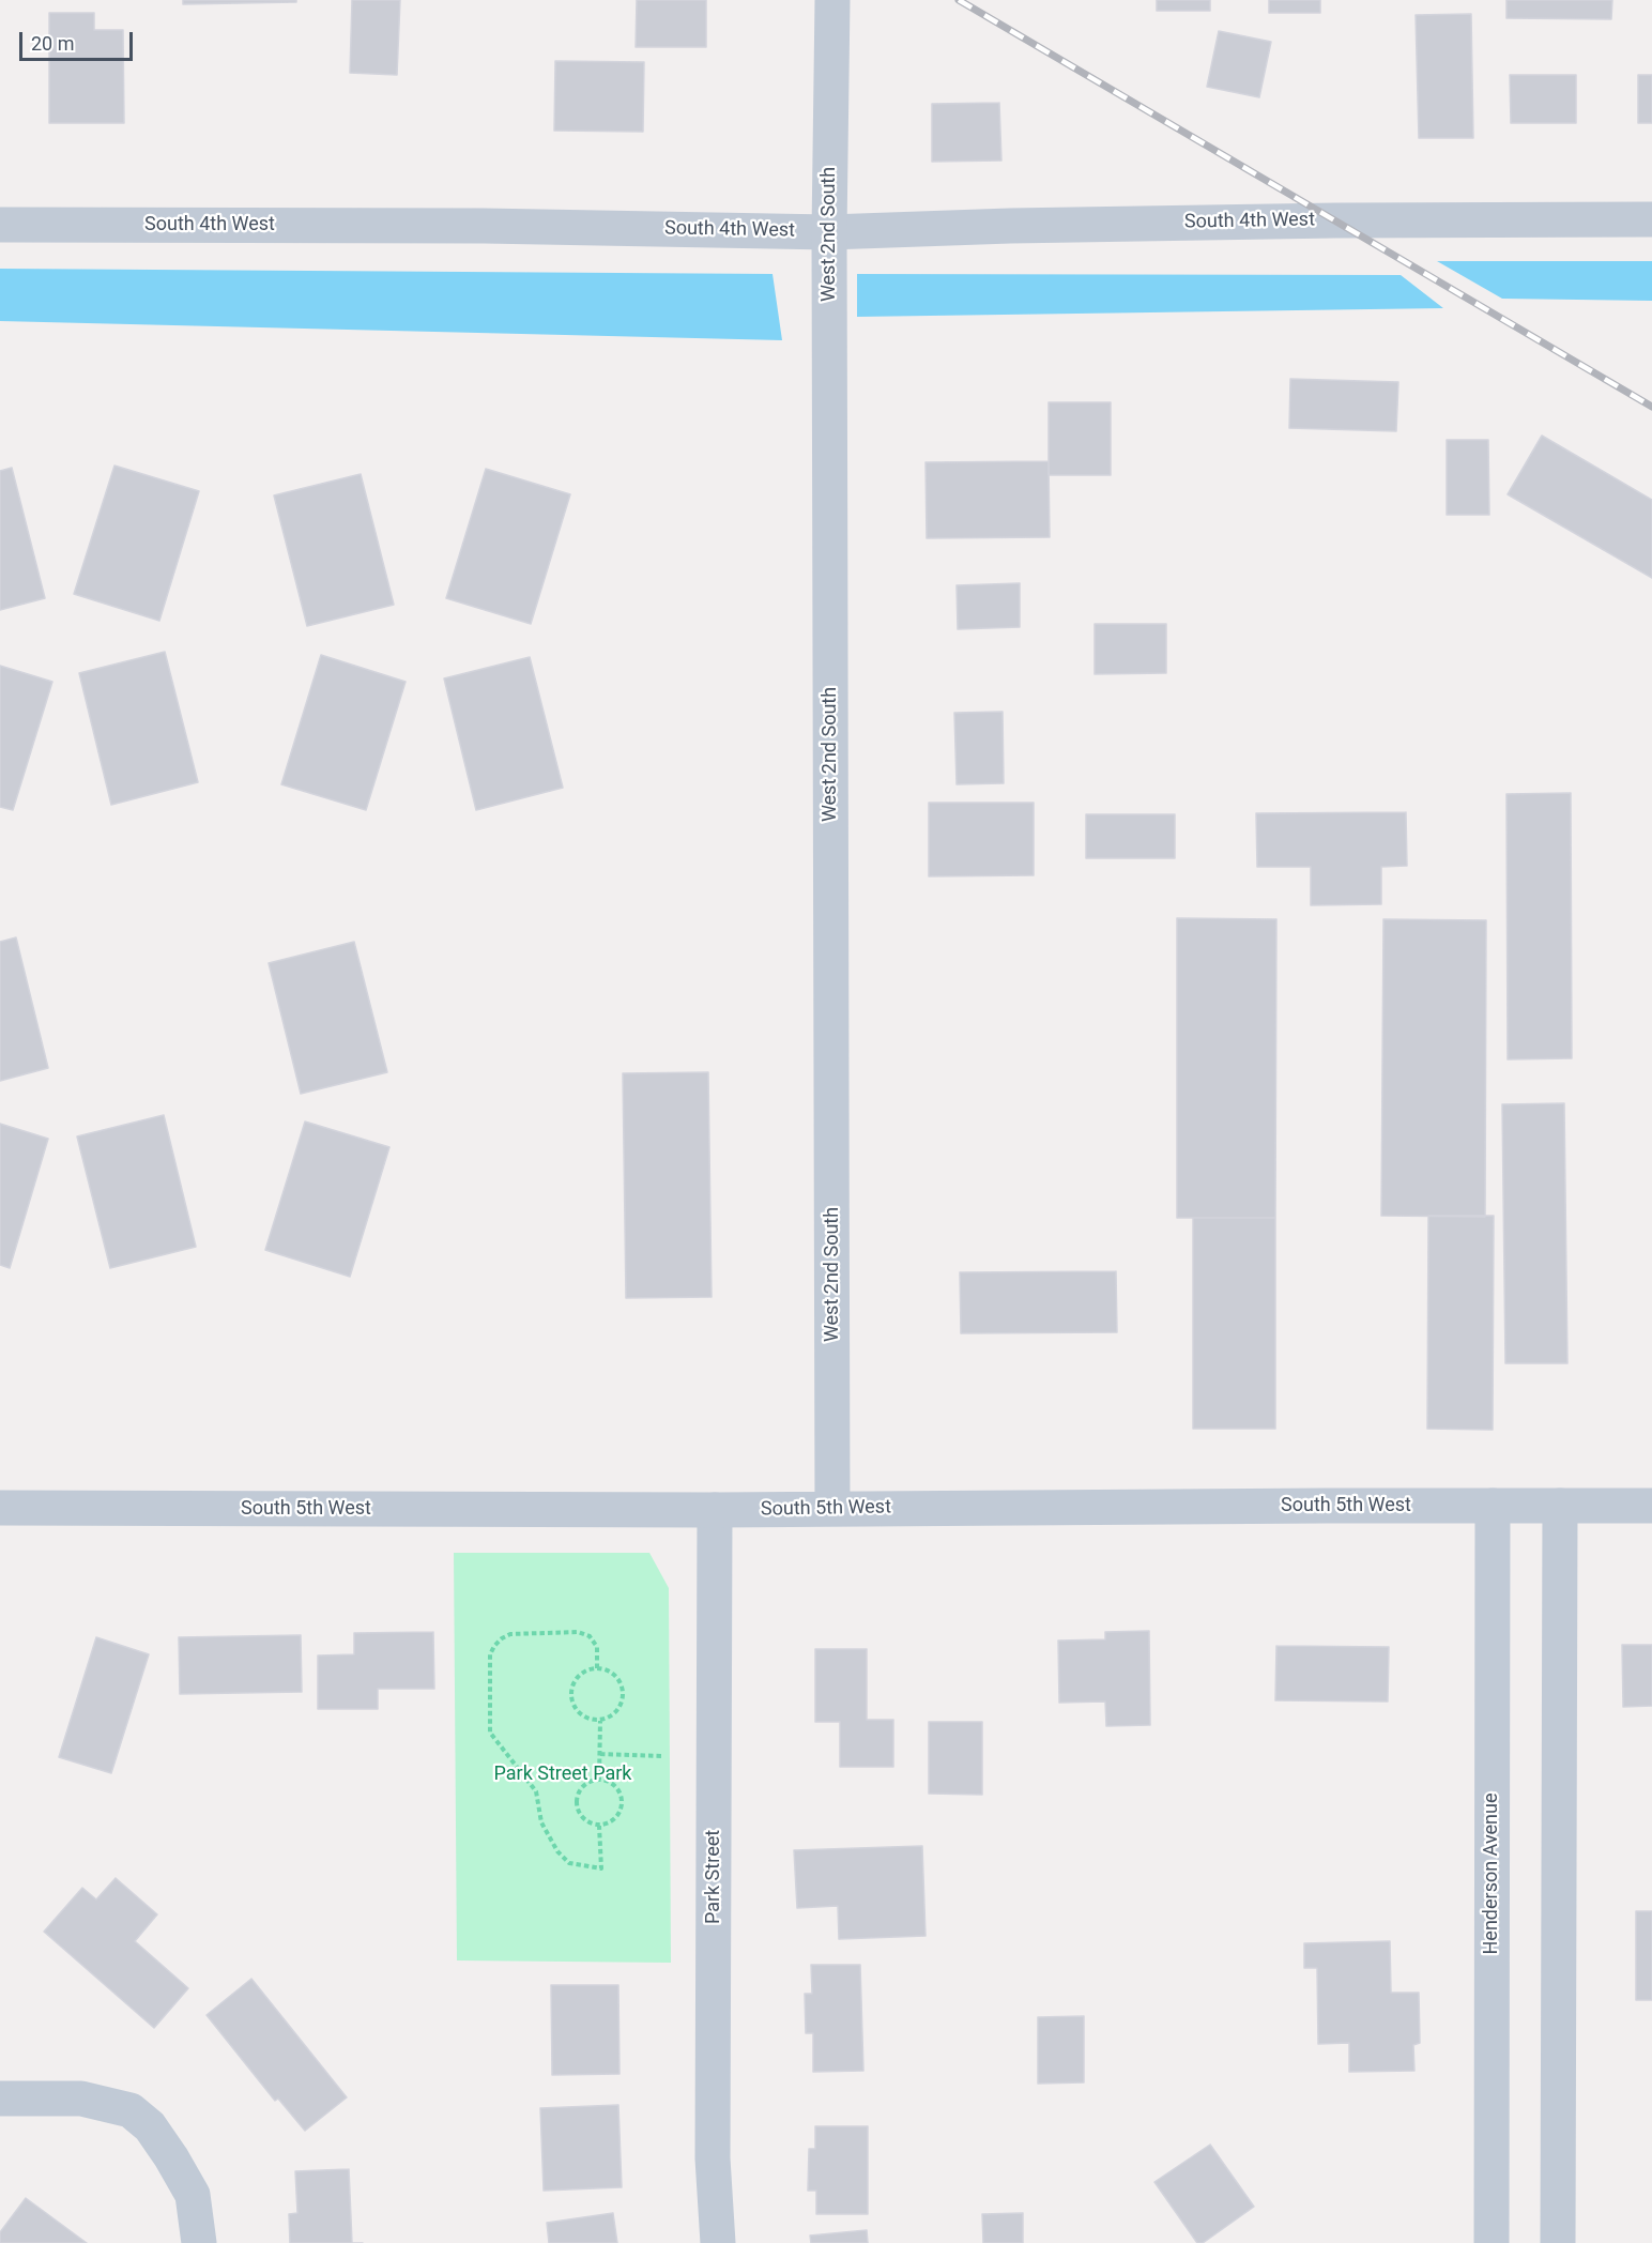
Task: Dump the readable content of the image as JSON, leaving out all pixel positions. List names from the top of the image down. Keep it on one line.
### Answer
{"streets":{"street":["South 4th West","West 2nd South","South 5th West","Henderson Avenue","Park Street"]},"crossings":[["South 4th West","West 2nd South"],["West 2nd South","South 5th West"],["South 5th West","Henderson Avenue"],["South 5th West","Park Street"]],"parks":["Park Street Park"],"scale_bar":"20 m"}
